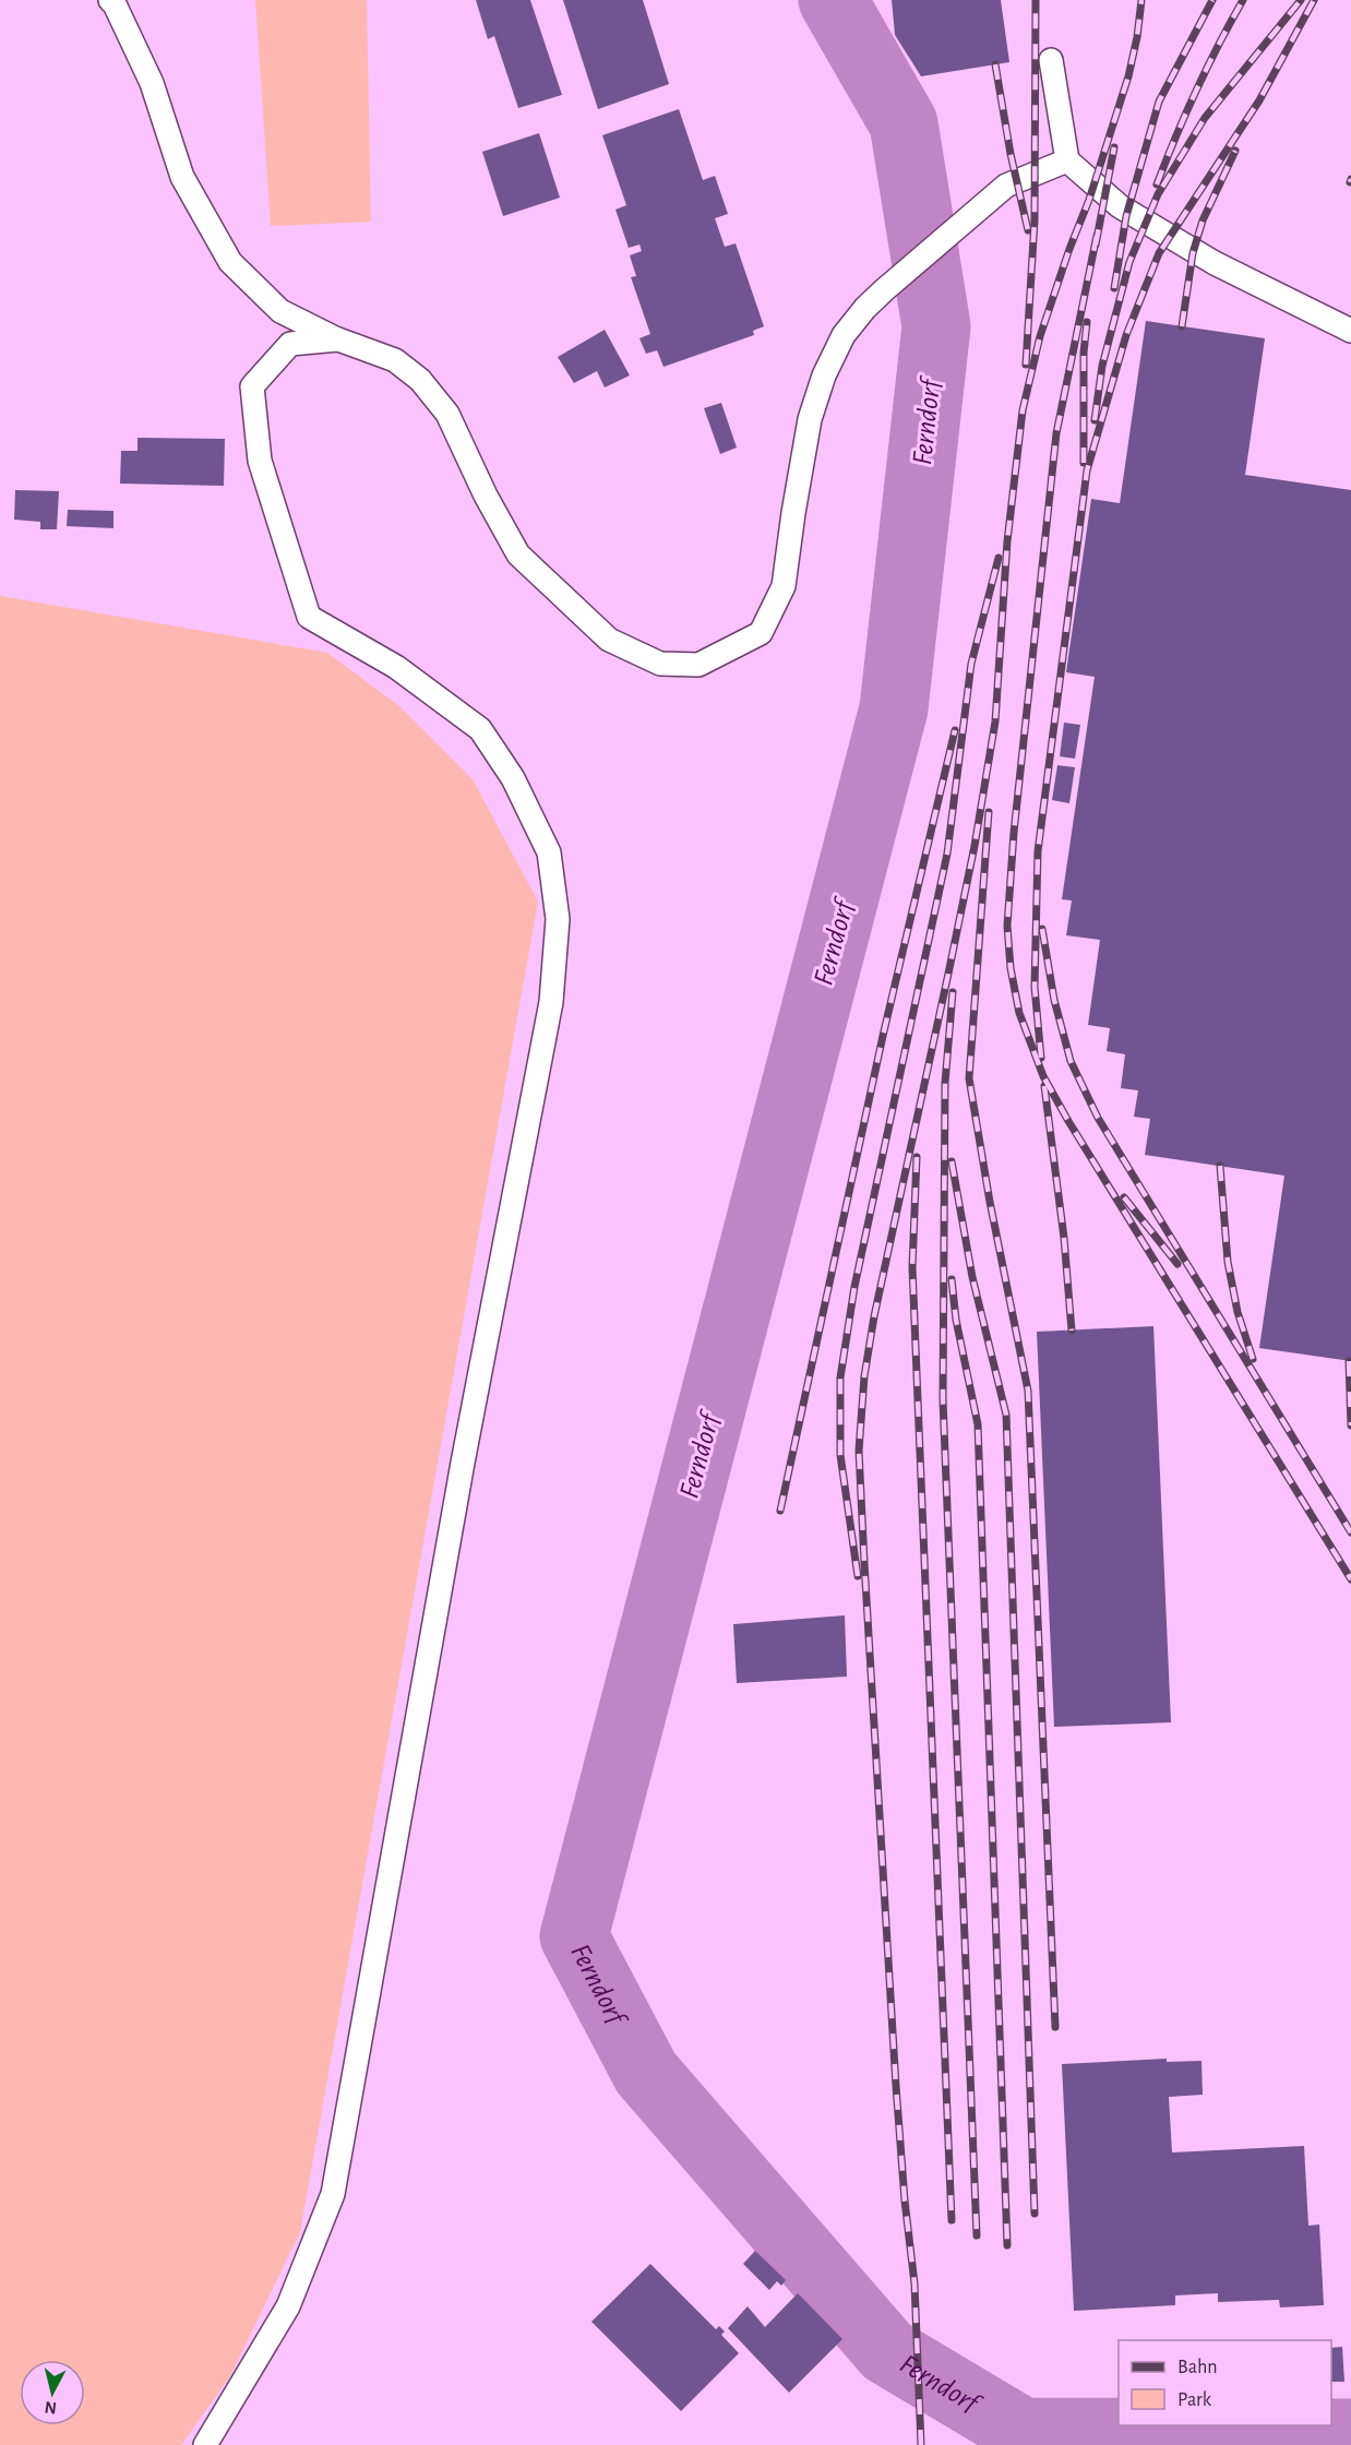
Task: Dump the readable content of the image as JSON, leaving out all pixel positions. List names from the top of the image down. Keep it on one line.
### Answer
{"water":["Ferndorf"],"legend":["Bahn","Park"],"north":"bottom"}
